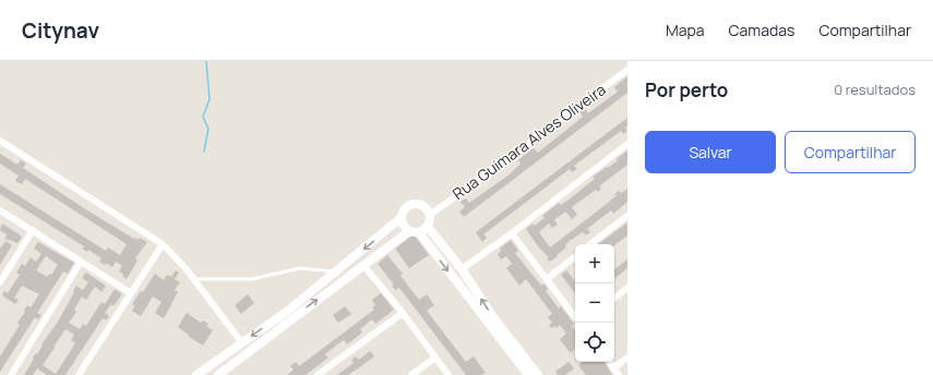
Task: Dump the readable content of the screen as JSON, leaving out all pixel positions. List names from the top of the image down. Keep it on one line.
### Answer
{"streets":{"street":["Rua Guimara Alves Oliveira"]},"page":{"header":"Citynav","nav":["Mapa","Camadas","Compartilhar"],"heading":["Por perto","0 resultados"],"buttons":["Salvar","Compartilhar"],"map_buttons":["+","−"]}}
